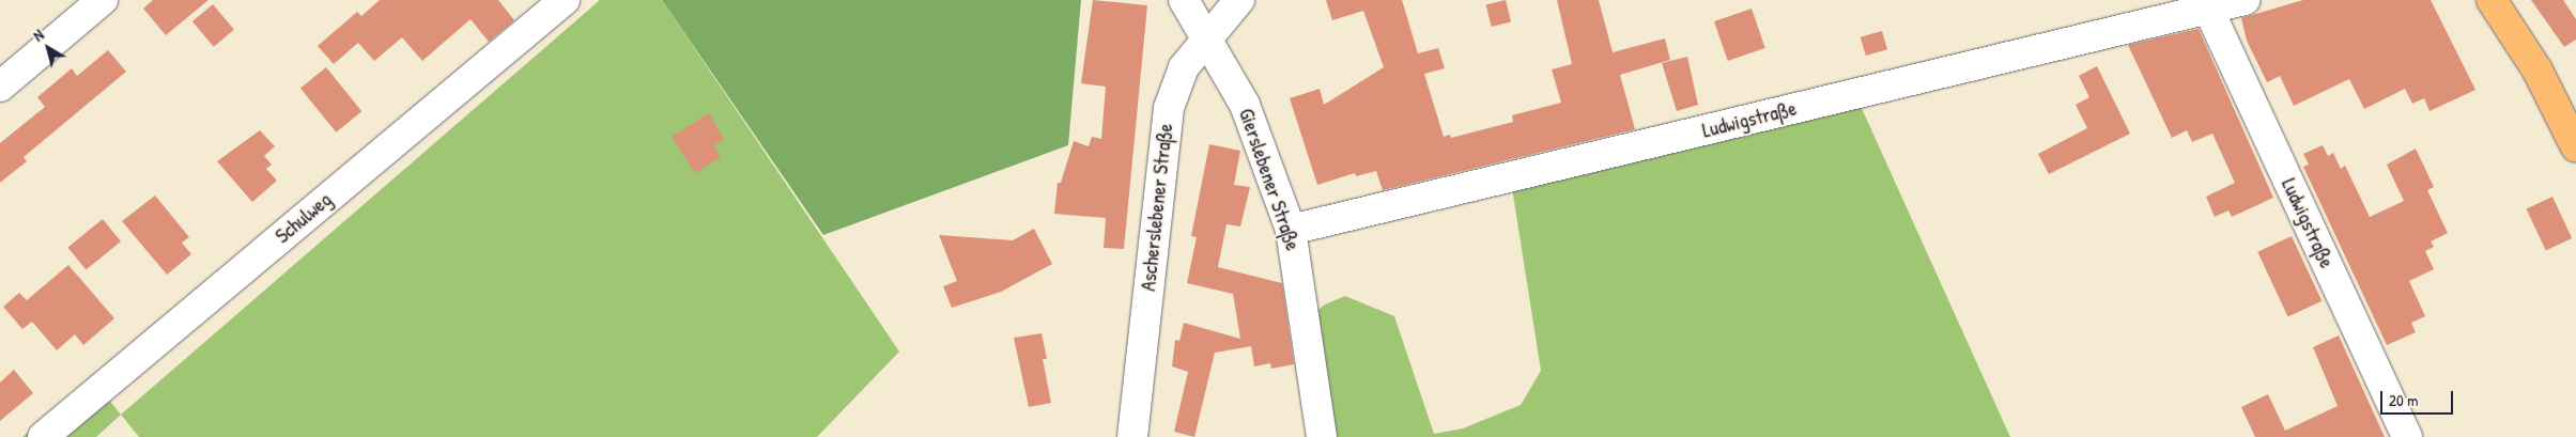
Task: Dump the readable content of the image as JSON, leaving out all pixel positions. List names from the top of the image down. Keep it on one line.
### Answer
{"streets":{"street":["Ludwigstraße","Gierslebener Straße","Ascherslebener Straße","Schulweg"]},"crossings":[["Ludwigstraße","Gierslebener Straße"],["Gierslebener Straße","Ascherslebener Straße"]],"scale_bar":"20 m","north":"top left"}
